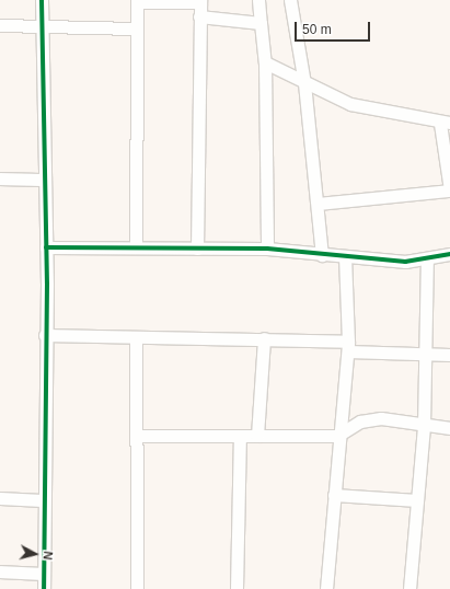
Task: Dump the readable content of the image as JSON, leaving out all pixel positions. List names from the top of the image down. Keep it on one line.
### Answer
{"scale_bar":"50 m","north":"right"}
